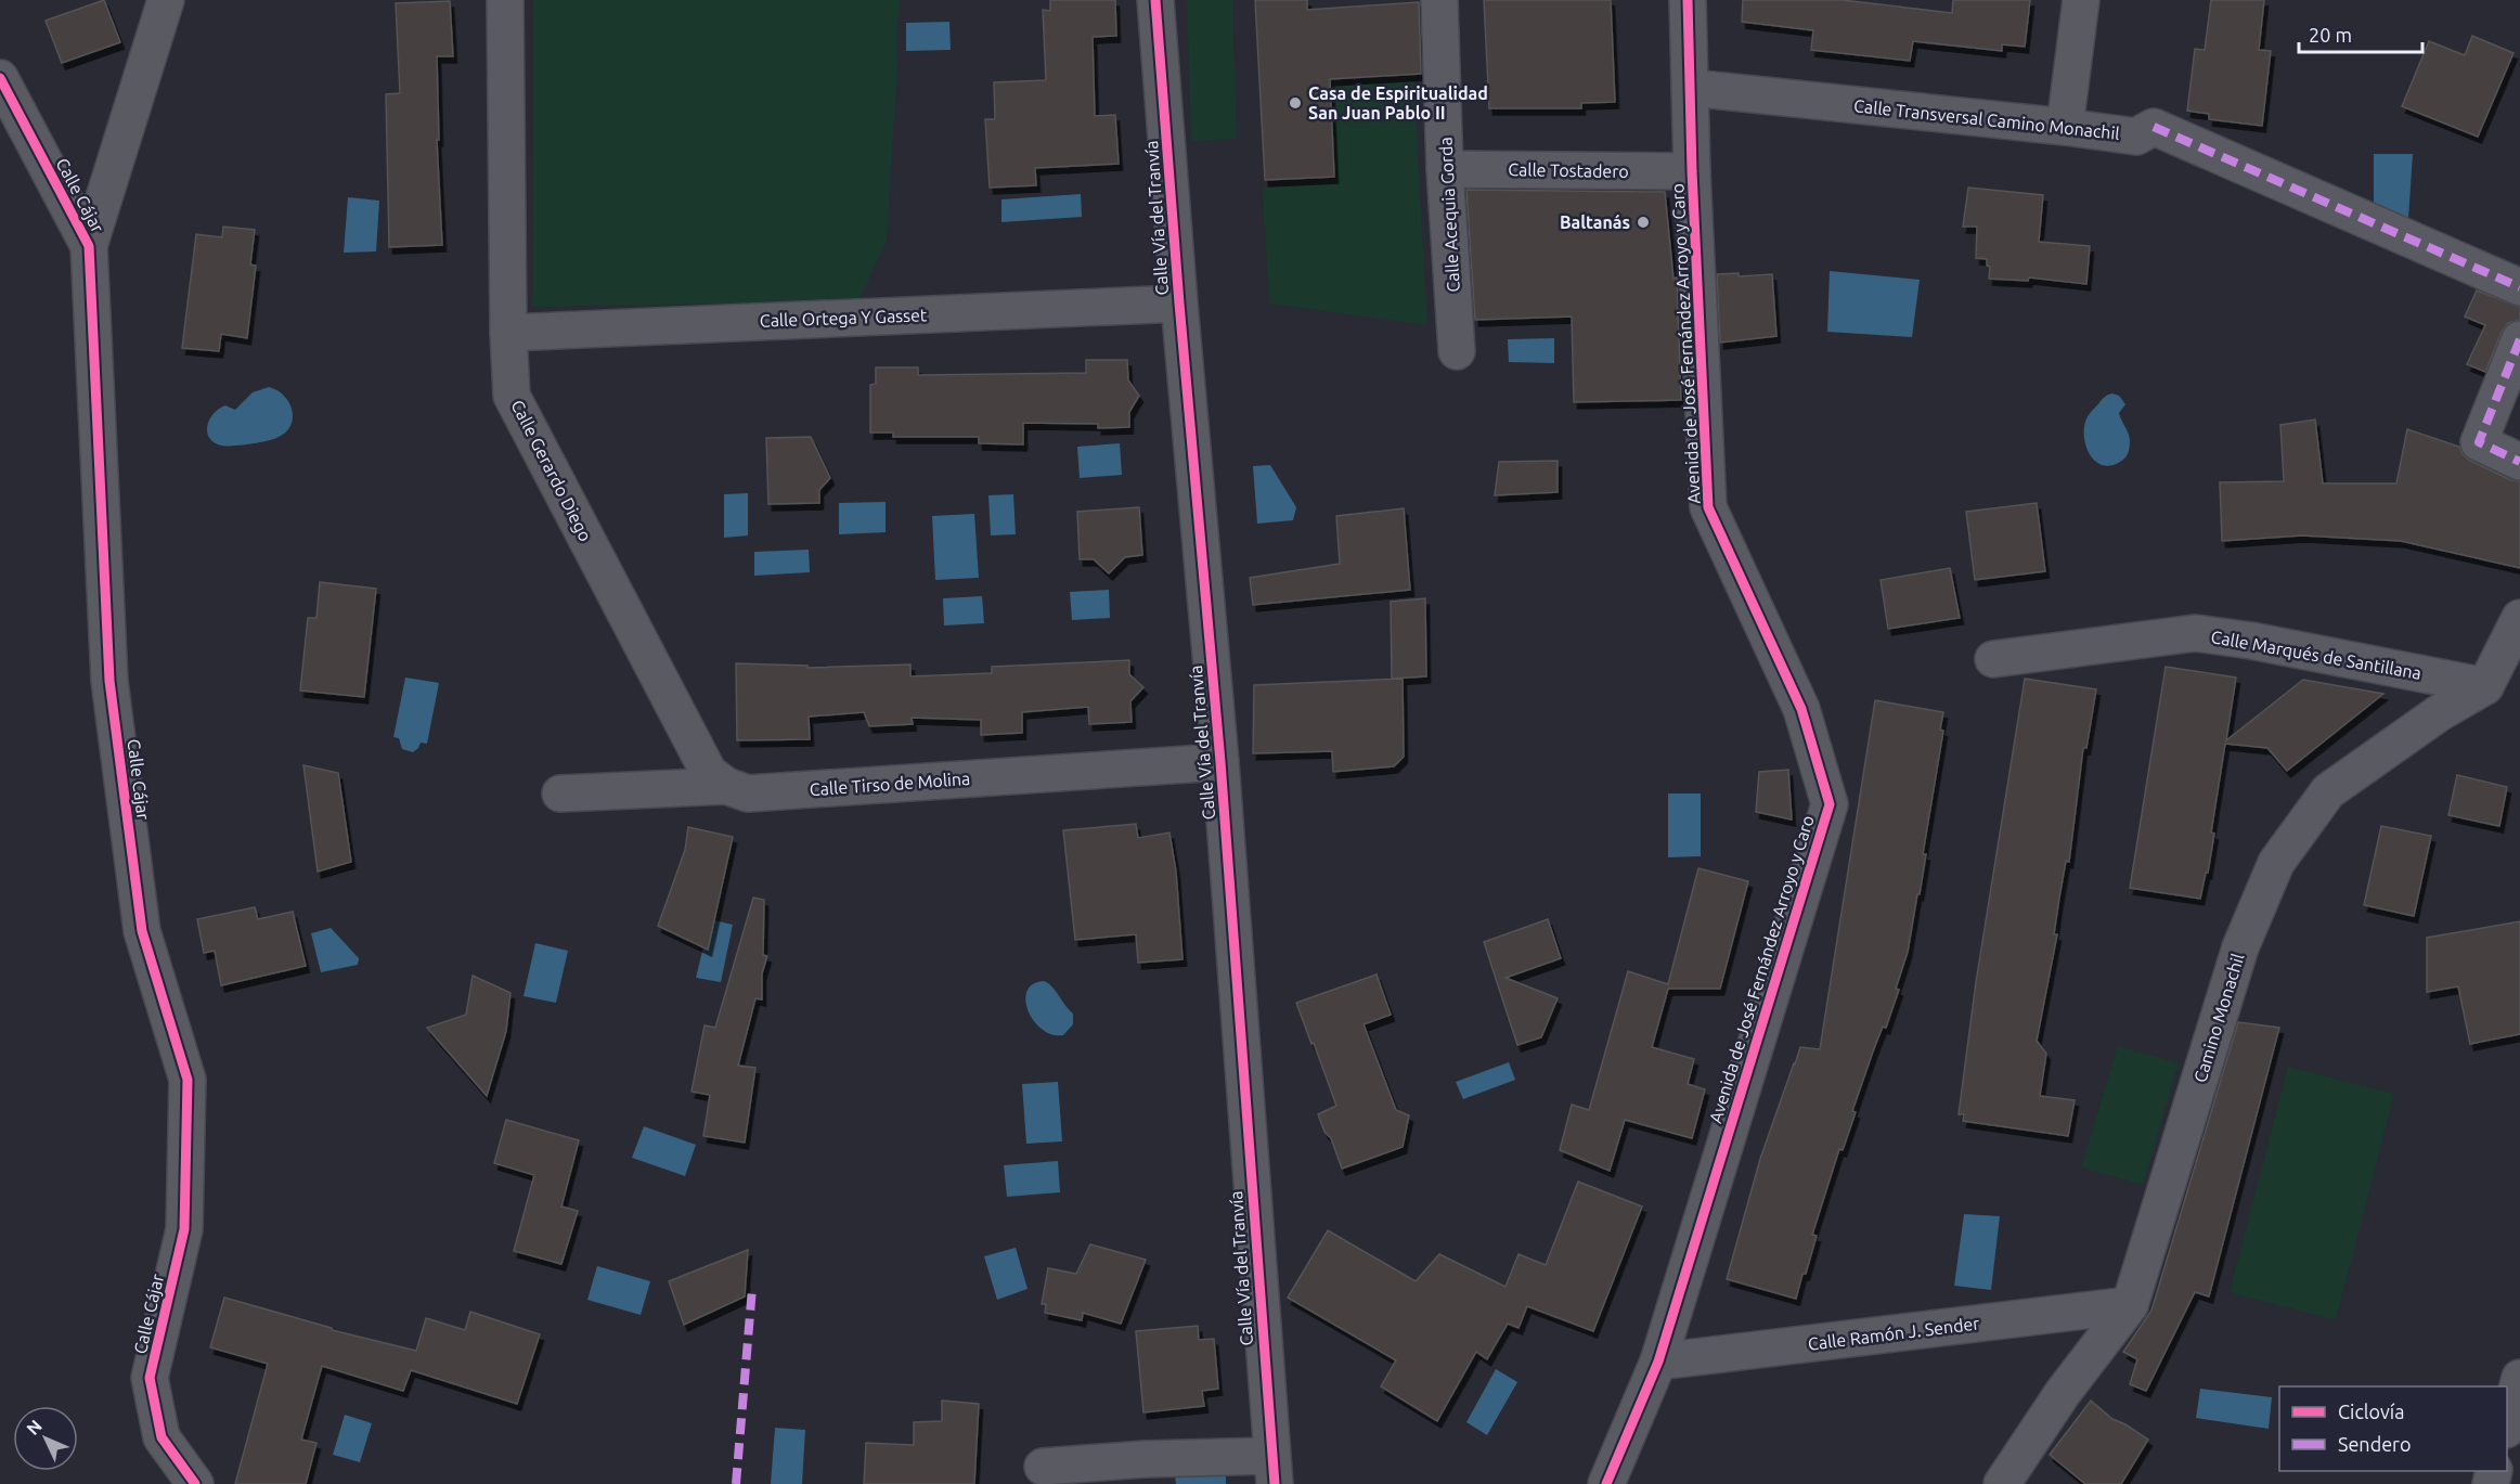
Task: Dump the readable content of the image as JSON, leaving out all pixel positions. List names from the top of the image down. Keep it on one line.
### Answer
{"streets":{"street":["Calle Transversal Camino Monachil","Calle Tostadero","Calle Cájar","Calle Acequia Gorda","Calle Vía del Tranvía","Calle Ortega Y Gasset","Avenida de José Fernández Arroyo y Caro","Calle Gerardo Diego","Calle Marqués de Santillana","Calle Tirso de Molina","Camino Monachil","Calle Ramón J. Sender"]},"crossings":[["Calle Transversal Camino Monachil","Avenida de José Fernández Arroyo y Caro"],["Calle Tostadero","Calle Acequia Gorda"],["Calle Tostadero","Avenida de José Fernández Arroyo y Caro"],["Calle Vía del Tranvía","Calle Ortega Y Gasset"],["Calle Vía del Tranvía","Calle Tirso de Molina"],["Calle Ortega Y Gasset","Calle Gerardo Diego"],["Avenida de José Fernández Arroyo y Caro","Calle Ramón J. Sender"],["Calle Gerardo Diego","Calle Tirso de Molina"],["Calle Marqués de Santillana","Camino Monachil"],["Camino Monachil","Calle Ramón J. Sender"]],"places":["Casa de Espiritualidad San Juan Pablo II","Baltanás"],"legend":["Ciclovía","Sendero"],"scale_bar":"20 m","north":"top left"}
